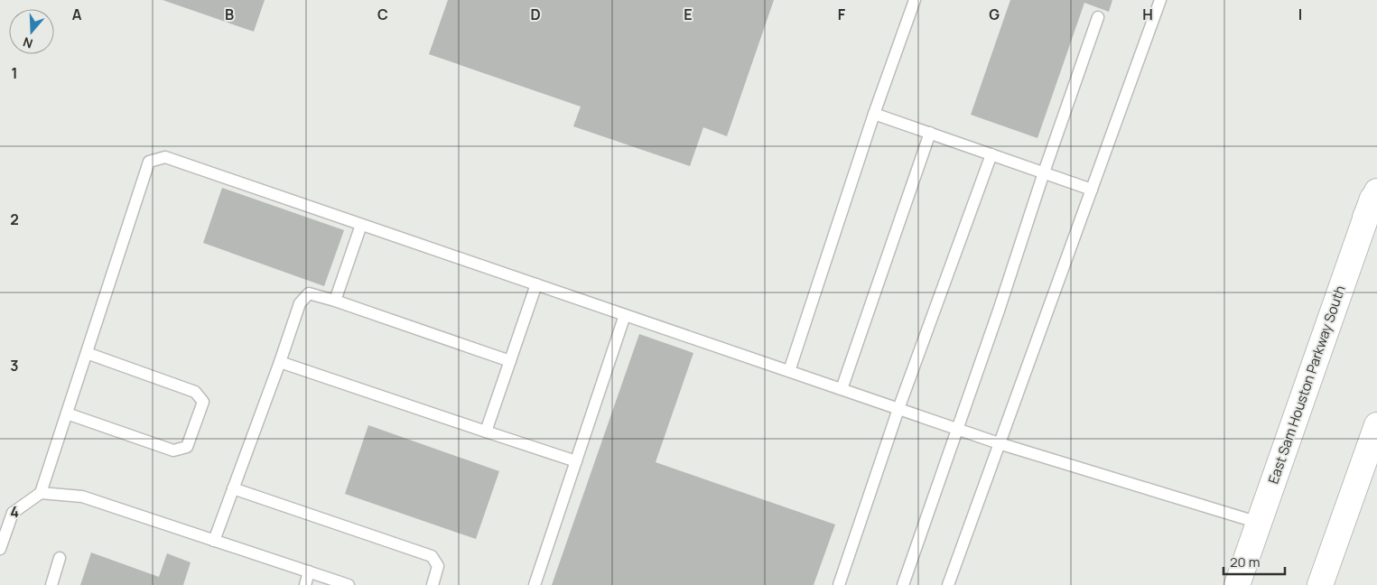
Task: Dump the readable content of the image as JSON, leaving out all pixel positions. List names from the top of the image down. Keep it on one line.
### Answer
{"streets":{"main road":["East Sam Houston Parkway South"]},"scale_bar":"20 m","north":"bottom","grid":{"columns":["A","B","C","D","E","F","G","H","I"],"rows":["1","2","3","4"]}}
